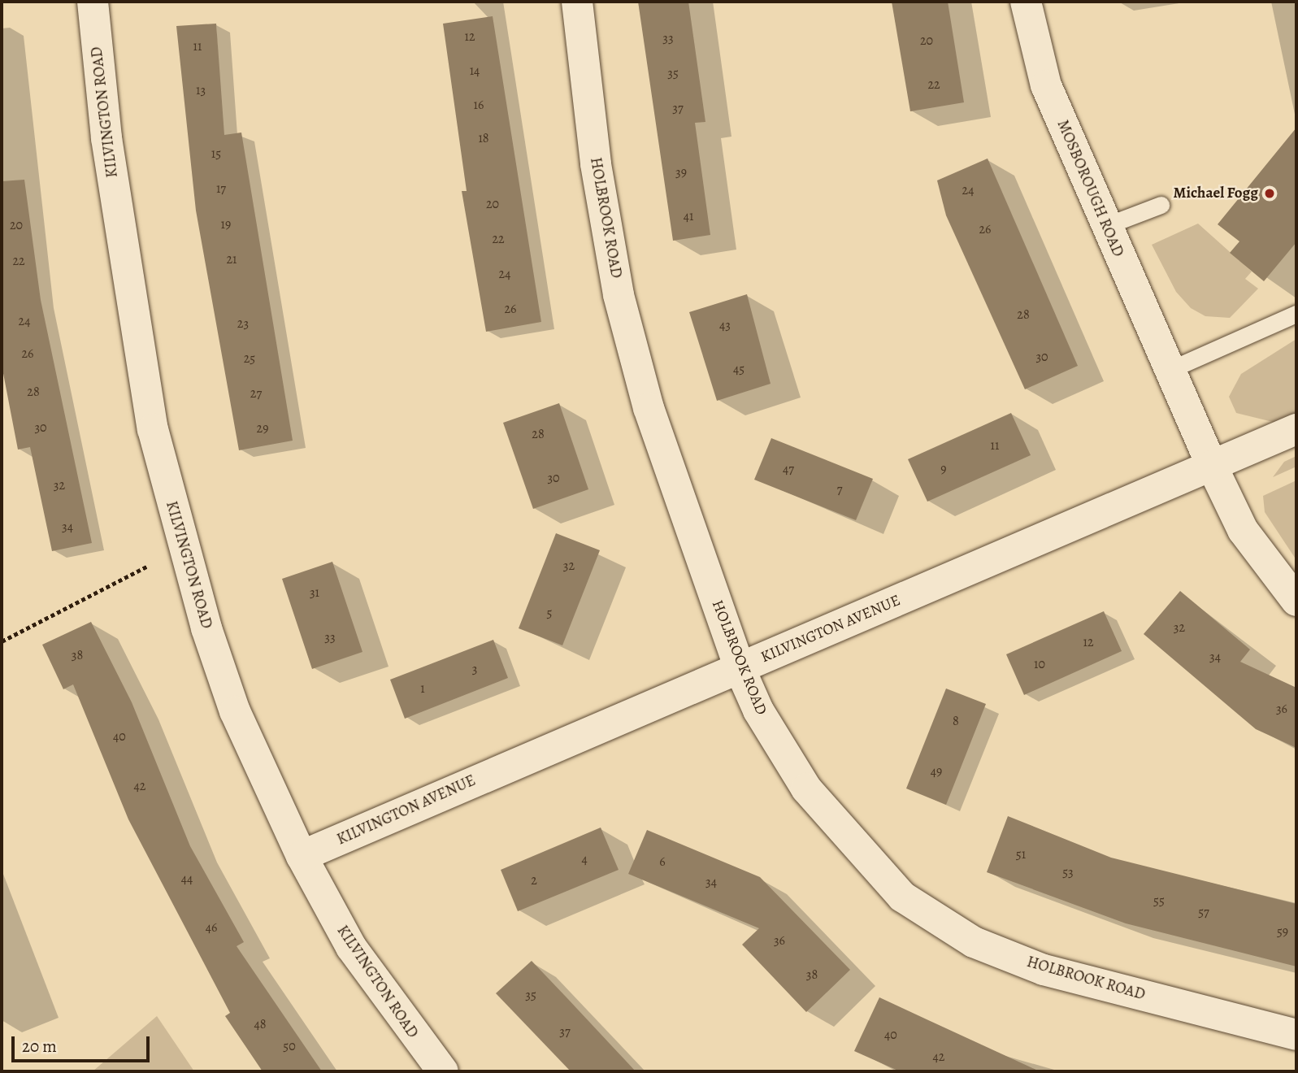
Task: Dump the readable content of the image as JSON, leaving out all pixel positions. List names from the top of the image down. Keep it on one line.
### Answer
{"streets":{"street":["KILVINGTON ROAD","MOSBOROUGH ROAD","HOLBROOK ROAD","KILVINGTON AVENUE"]},"crossings":[["KILVINGTON ROAD","KILVINGTON AVENUE"],["MOSBOROUGH ROAD","KILVINGTON AVENUE"],["HOLBROOK ROAD","KILVINGTON AVENUE"]],"places":["Michael Fogg"],"house_numbers":["12","33","20","11","14","35","22","13","16","37","18","15","39","17","24","20","41","19","20","26","22","21","22","24","26","28","24","23","43","26","30","25","45","28","27","30","29","28","11","47","9","30","32","7","34","32","31","5","32","33","12","38","34","10","3","1","36","8","40","49","42","51","4","6","53","44","2","34","55","57","46","59","36","38","35","48","37","40","50","42"],"scale_bar":"20 m"}
